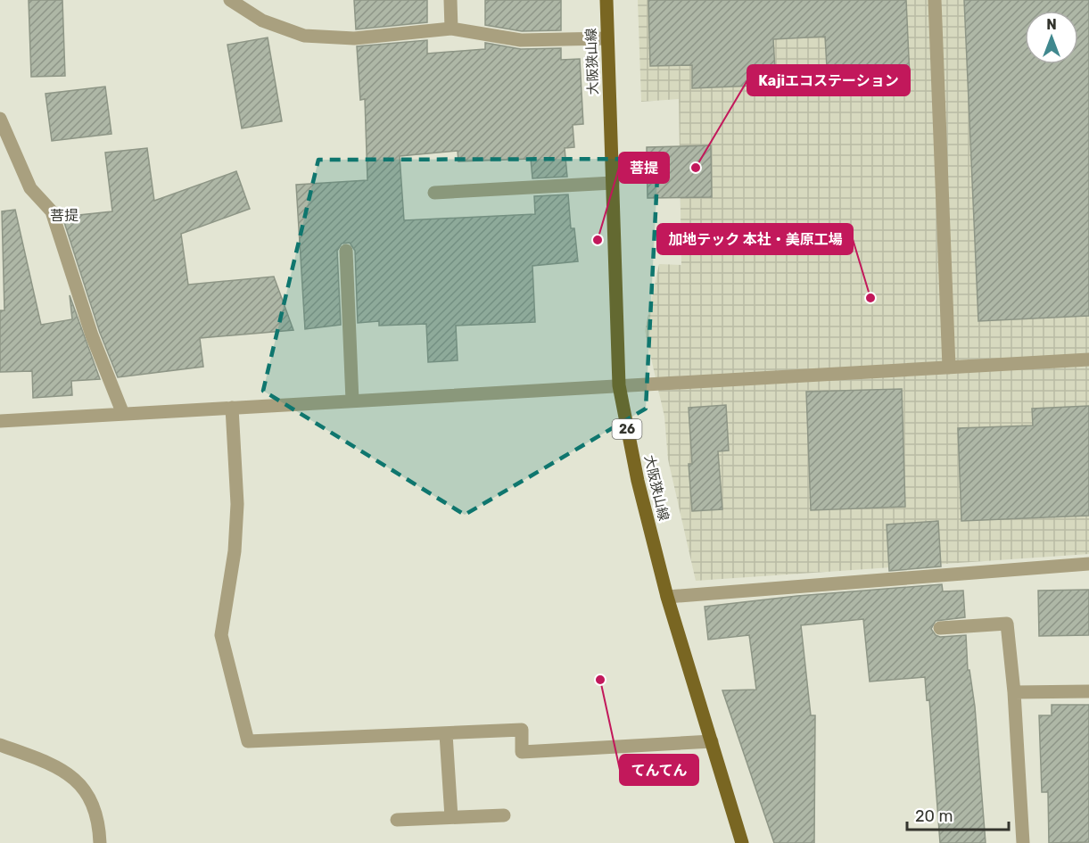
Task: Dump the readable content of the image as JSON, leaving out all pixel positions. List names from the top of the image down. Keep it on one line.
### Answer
{"streets":{"main road":["大阪狭山線","26"]},"districts":["菩提"],"places":["Kajiエコステーション","菩提","加地テック 本社・美原工場","てんてん"],"scale_bar":"20 m","north":"top"}
